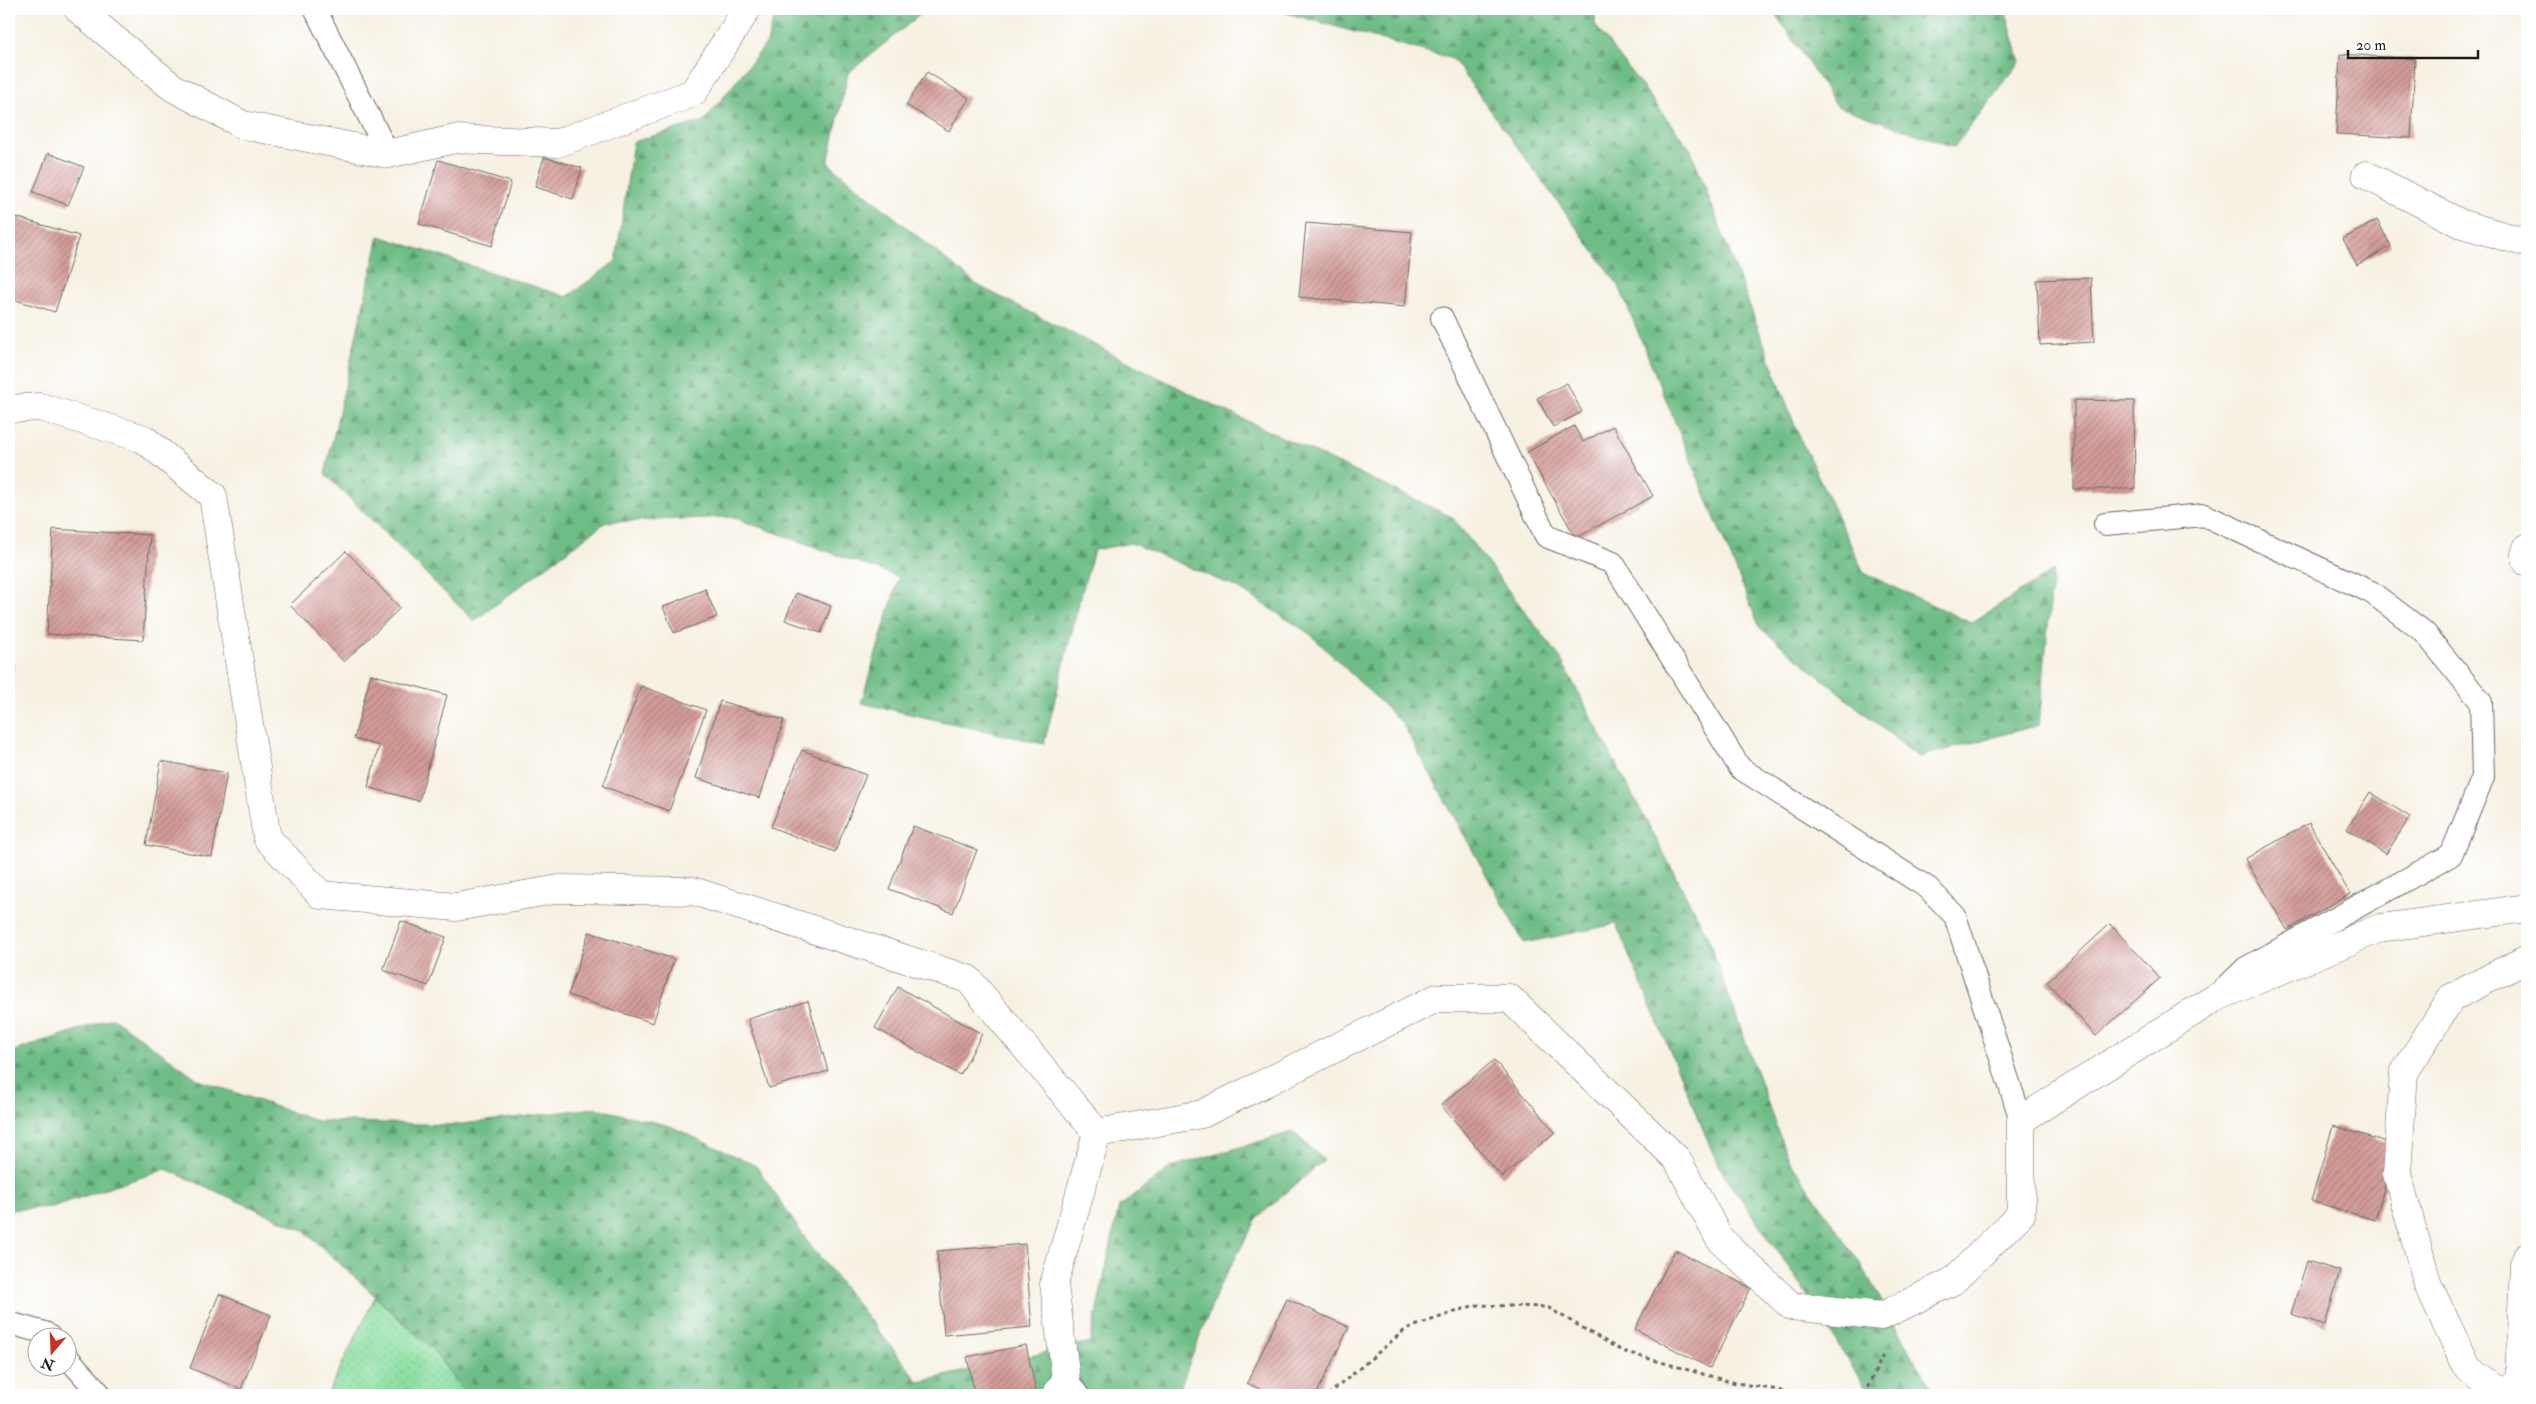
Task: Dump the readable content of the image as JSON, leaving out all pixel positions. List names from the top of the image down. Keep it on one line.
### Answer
{"scale_bar":"20 m","north":"bottom"}
